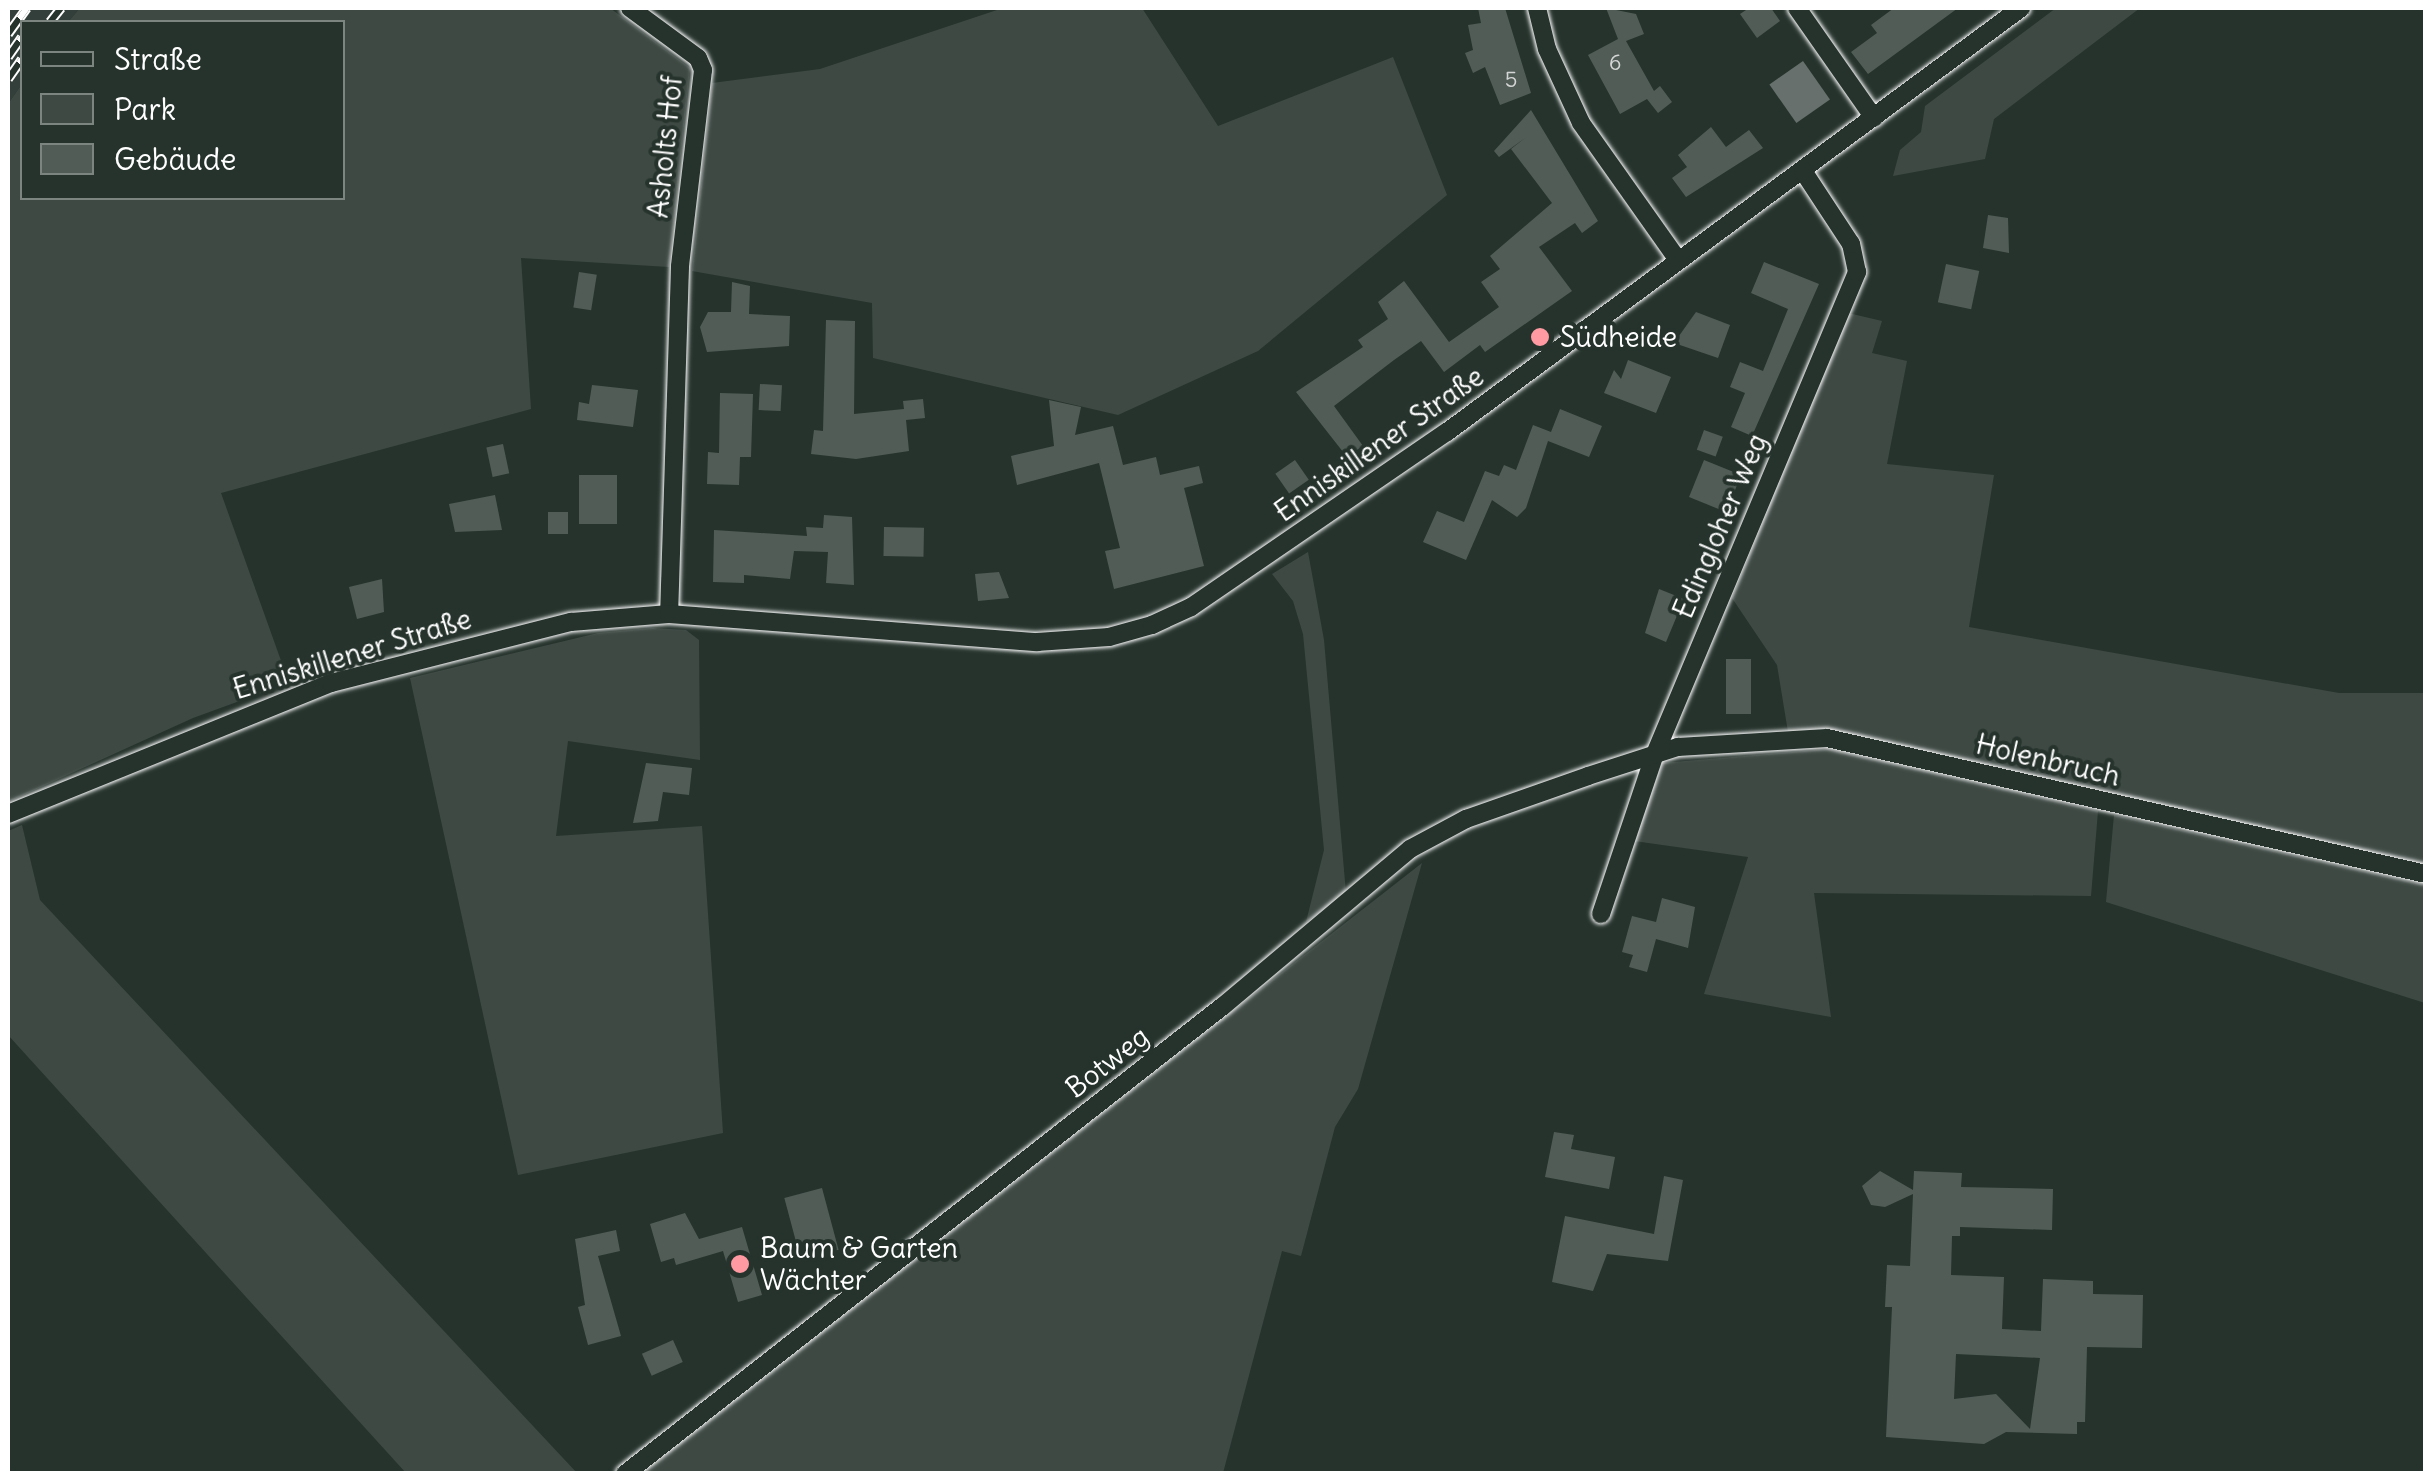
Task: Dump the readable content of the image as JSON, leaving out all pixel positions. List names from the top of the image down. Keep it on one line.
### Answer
{"streets":{"street":["Asholts Hof","Enniskillener Straße","Edingloher Weg","Holenbruch","Botweg"]},"crossings":[["Asholts Hof","Enniskillener Straße"],["Enniskillener Straße","Edingloher Weg"],["Edingloher Weg","Holenbruch"],["Edingloher Weg","Botweg"],["Holenbruch","Botweg"]],"places":["Südheide","Baum & Garten Wächter"],"house_numbers":["6","5"],"legend":["Straße","Park","Gebäude"]}
